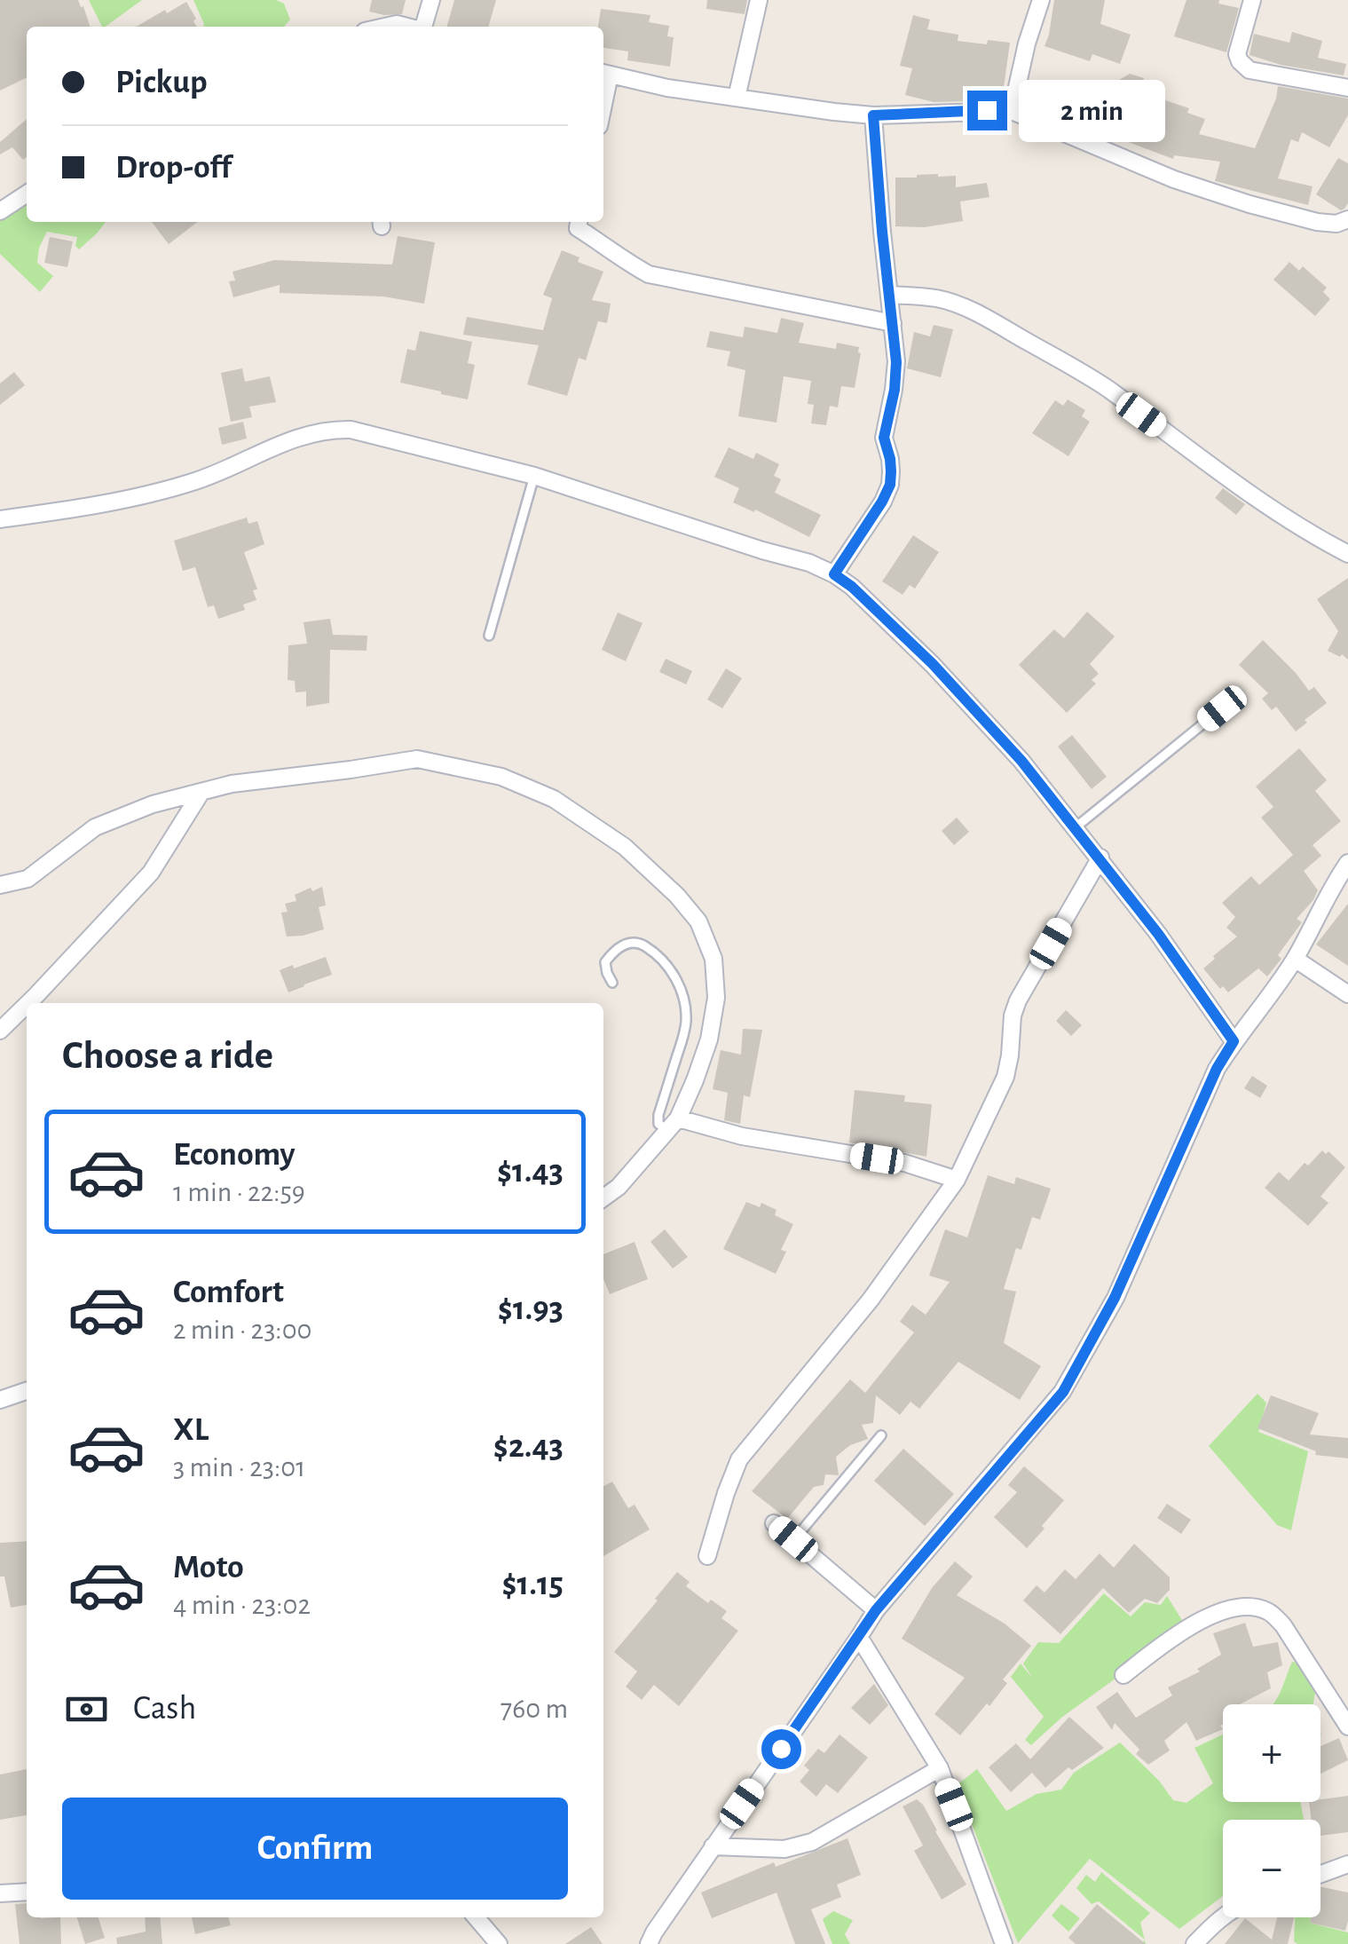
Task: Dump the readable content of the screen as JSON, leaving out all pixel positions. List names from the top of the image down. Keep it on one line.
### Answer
{"page":{"banner":["Pickup","Drop-off"],"bubble":"2 min","heading":"Choose a ride","list":[{"name":"Economy","note":"1 min · 22:59","value":"$1.43"},{"name":"Comfort","note":"2 min · 23:00","value":"$1.93"},{"name":"XL","note":"3 min · 23:01","value":"$2.43"},{"name":"Moto","note":"4 min · 23:02","value":"$1.15"}],"pay":["Cash","760 m"],"map_buttons":["+","−"],"buttons":"Confirm"}}
